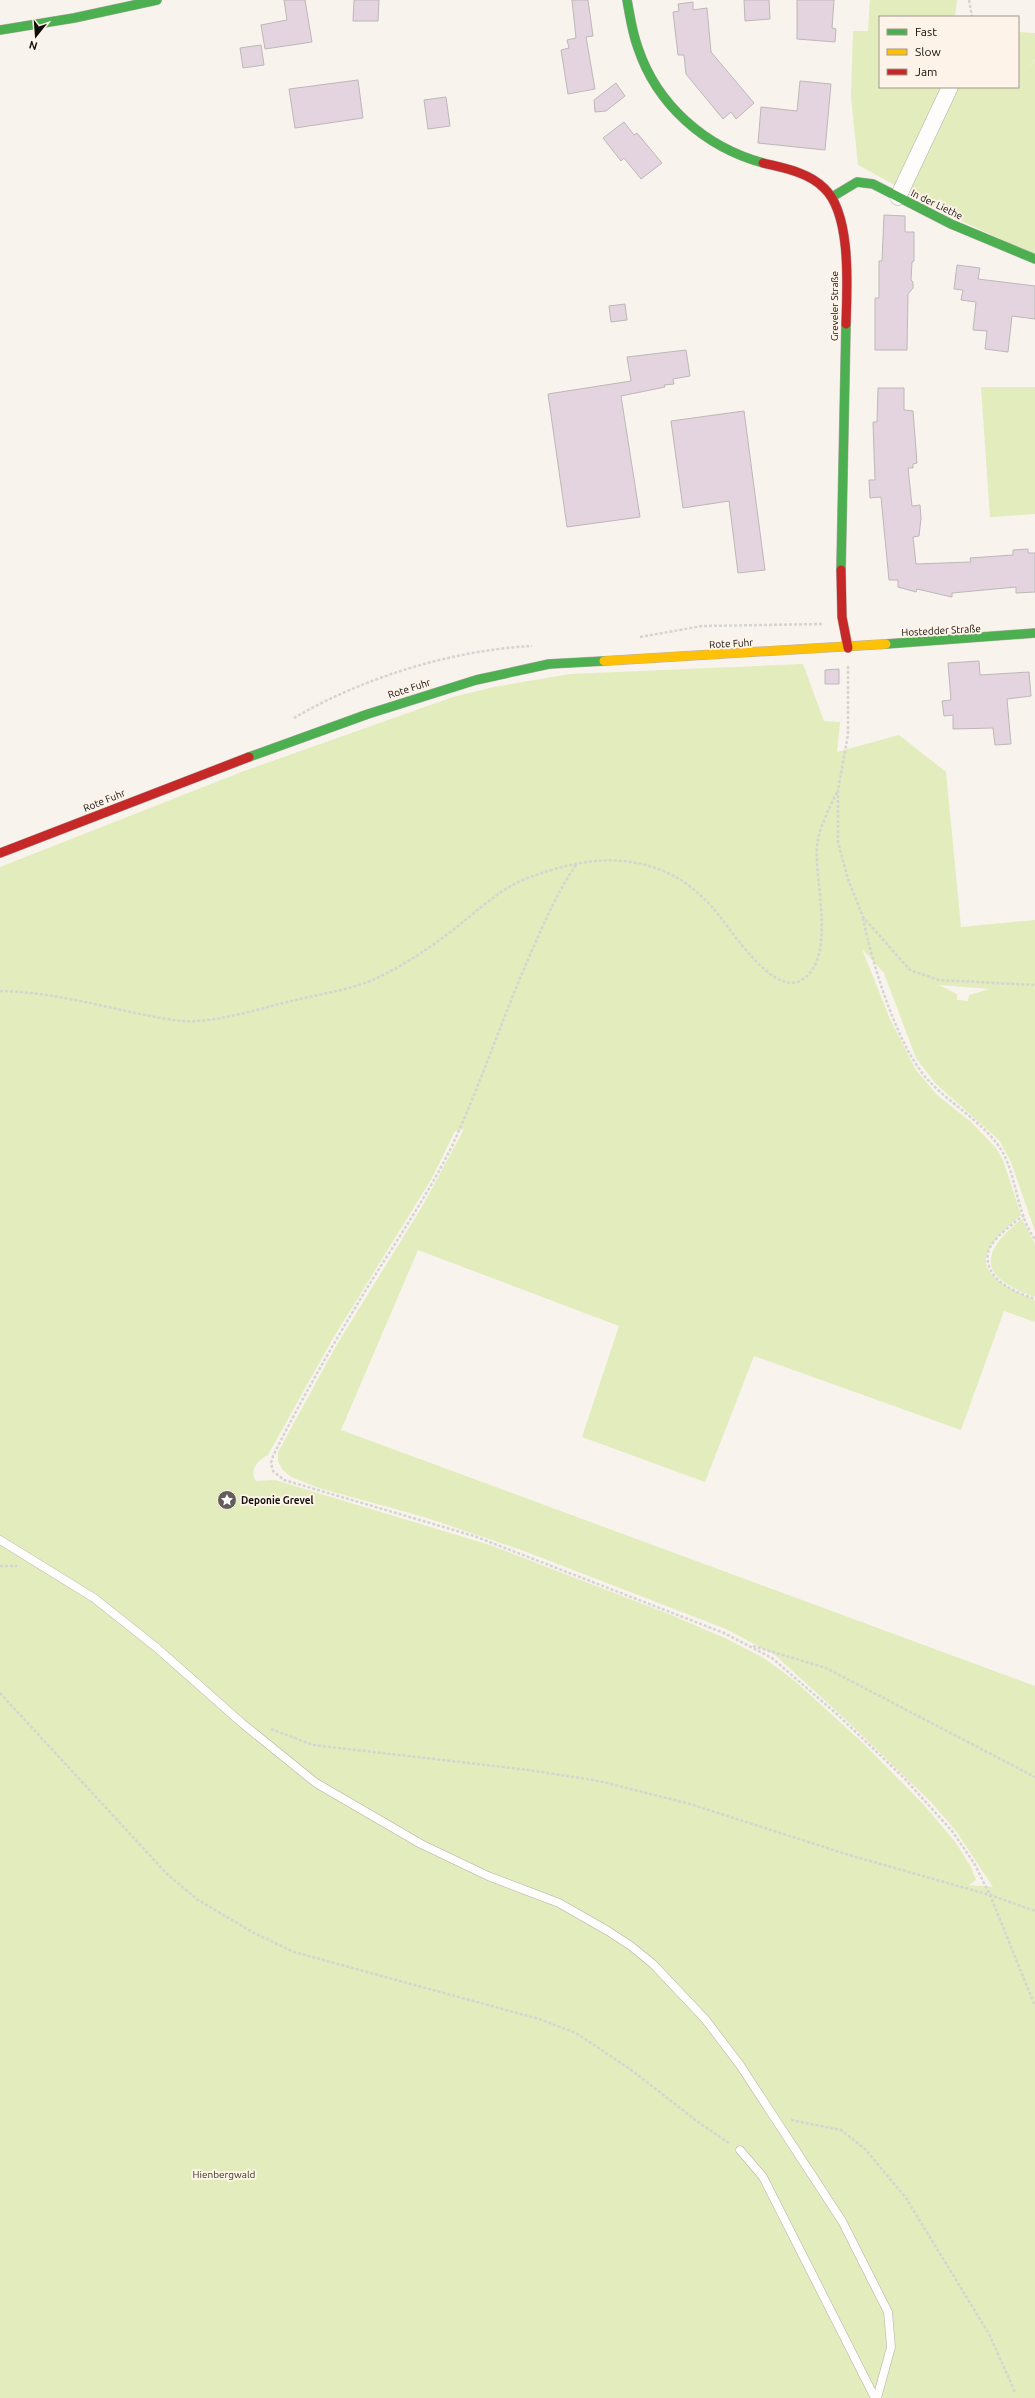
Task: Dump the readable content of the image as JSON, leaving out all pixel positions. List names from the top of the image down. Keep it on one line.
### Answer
{"streets":{"street":["In der Liethe","Greveler Straße","Hostedder Straße","Rote Fuhr"]},"crossings":[["In der Liethe","Greveler Straße"],["Greveler Straße","Hostedder Straße"],["Greveler Straße","Rote Fuhr"],["Hostedder Straße","Rote Fuhr"]],"parks":["Hienbergwald"],"places":{"place":["Deponie Grevel"]},"legend":["Fast","Slow","Jam"],"north":"bottom"}
